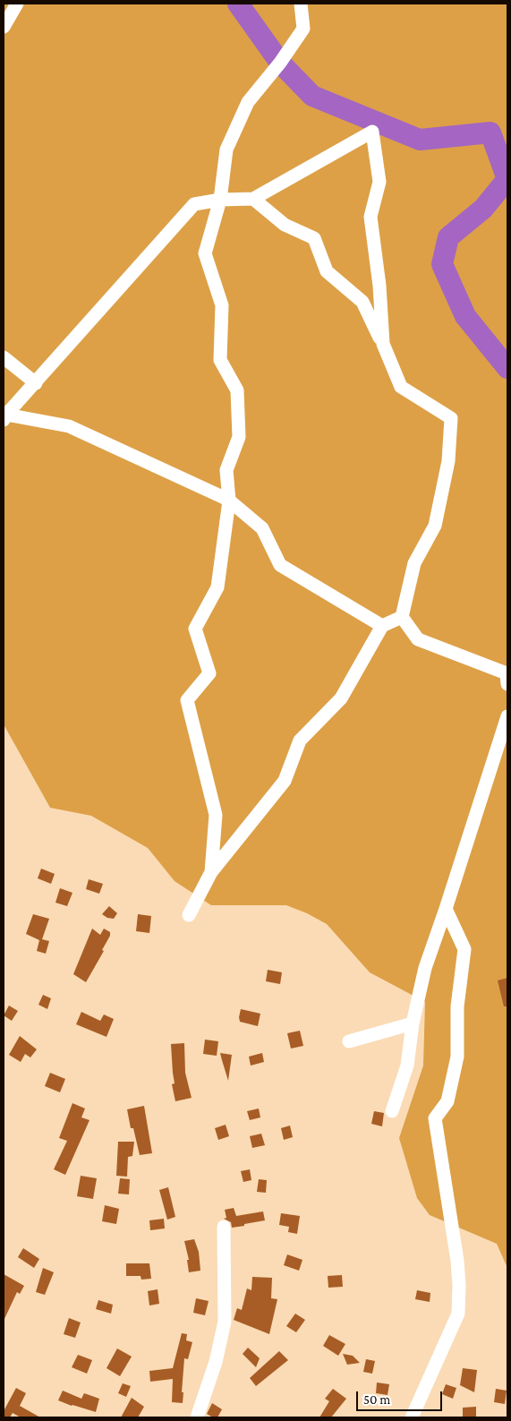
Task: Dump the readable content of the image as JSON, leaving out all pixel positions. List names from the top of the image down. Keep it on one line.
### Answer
{"scale_bar":"50 m"}
